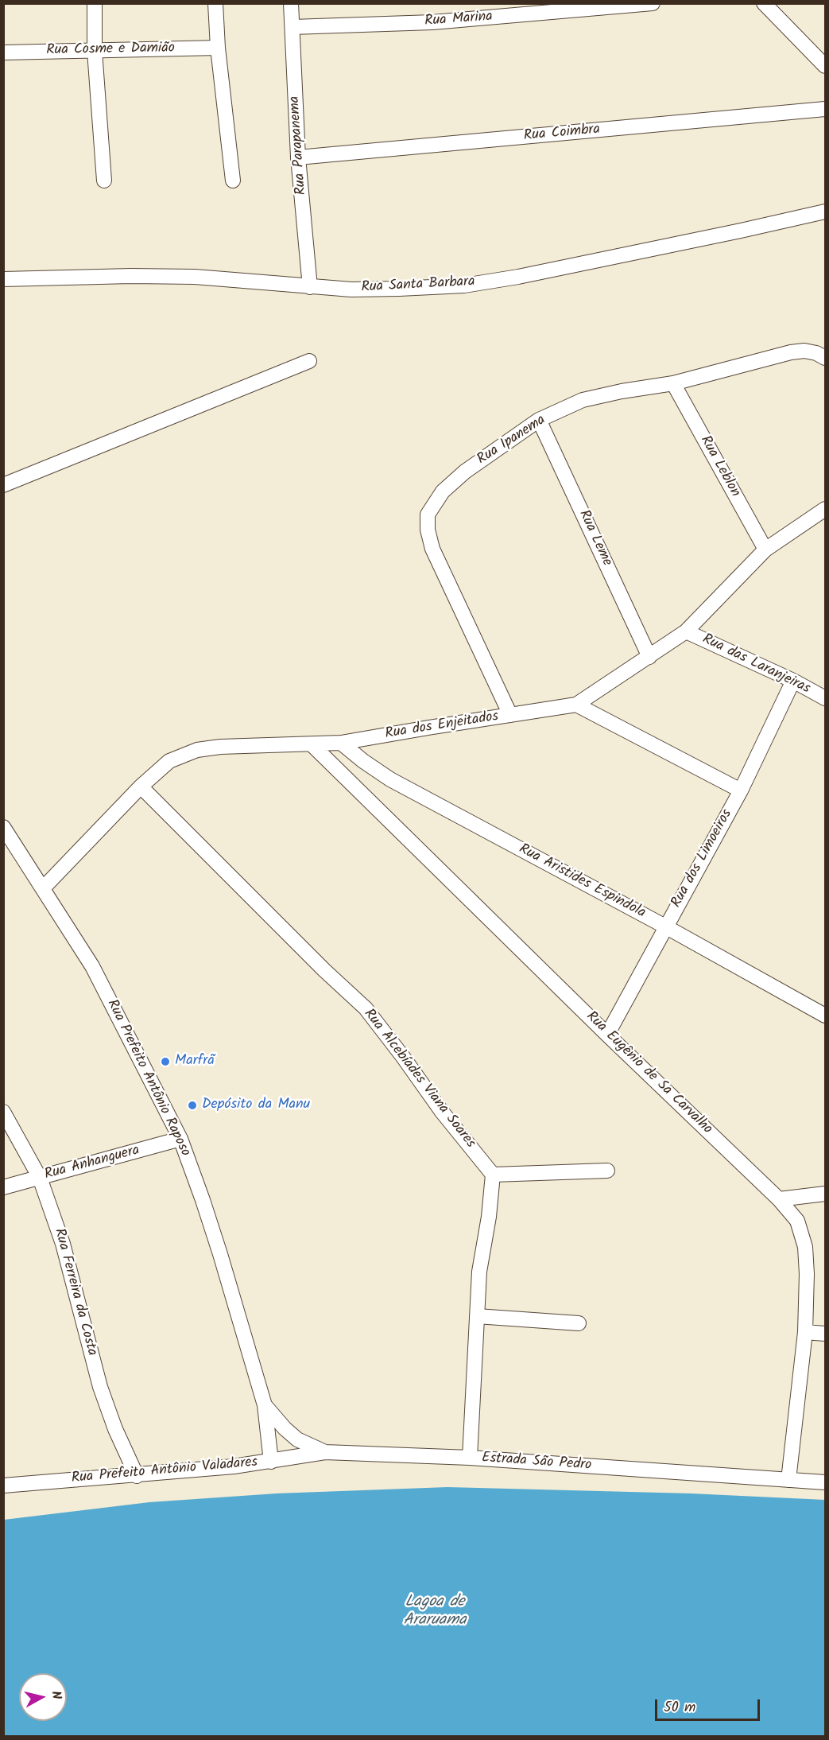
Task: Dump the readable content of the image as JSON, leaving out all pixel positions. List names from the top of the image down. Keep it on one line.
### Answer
{"streets":{"street":["Rua Marina","Rua Cosme e Damião","Rua Coimbra","Rua Parapanema","Rua Santa Barbara","Rua Ipanema","Rua Leblon","Rua Leme","Rua das Laranjeiras","Rua dos Enjeitados","Rua dos Limoeiros","Rua Aristides Espindola","Rua Eugênio de Sa Carvalho","Rua Prefeito Antônio Raposo","Rua Alcebíades Viana Soares","Rua Anhanguera","Rua Ferreira da Costa","Estrada São Pedro","Rua Prefeito Antônio Valadares"]},"crossings":[["Rua Marina","Rua Parapanema"],["Rua Coimbra","Rua Parapanema"],["Rua Parapanema","Rua Santa Barbara"],["Rua Ipanema","Rua Leblon"],["Rua Ipanema","Rua Leme"],["Rua Ipanema","Rua dos Enjeitados"],["Rua Leblon","Rua dos Enjeitados"],["Rua Leme","Rua dos Enjeitados"],["Rua das Laranjeiras","Rua dos Enjeitados"],["Rua das Laranjeiras","Rua dos Limoeiros"],["Rua dos Enjeitados","Rua Aristides Espindola"],["Rua dos Enjeitados","Rua Eugênio de Sa Carvalho"],["Rua dos Enjeitados","Rua Prefeito Antônio Raposo"],["Rua dos Enjeitados","Rua Alcebíades Viana Soares"],["Rua dos Limoeiros","Rua Aristides Espindola"],["Rua dos Limoeiros","Rua Eugênio de Sa Carvalho"],["Rua Eugênio de Sa Carvalho","Estrada São Pedro"],["Rua Prefeito Antônio Raposo","Rua Anhanguera"],["Rua Prefeito Antônio Raposo","Estrada São Pedro"],["Rua Prefeito Antônio Raposo","Rua Prefeito Antônio Valadares"],["Rua Anhanguera","Rua Ferreira da Costa"],["Rua Ferreira da Costa","Rua Prefeito Antônio Valadares"],["Estrada São Pedro","Rua Prefeito Antônio Valadares"]],"water":["Lagoa de Araruama"],"places":["Marfrã","Depósito da Manu"],"scale_bar":"50 m","north":"right"}
